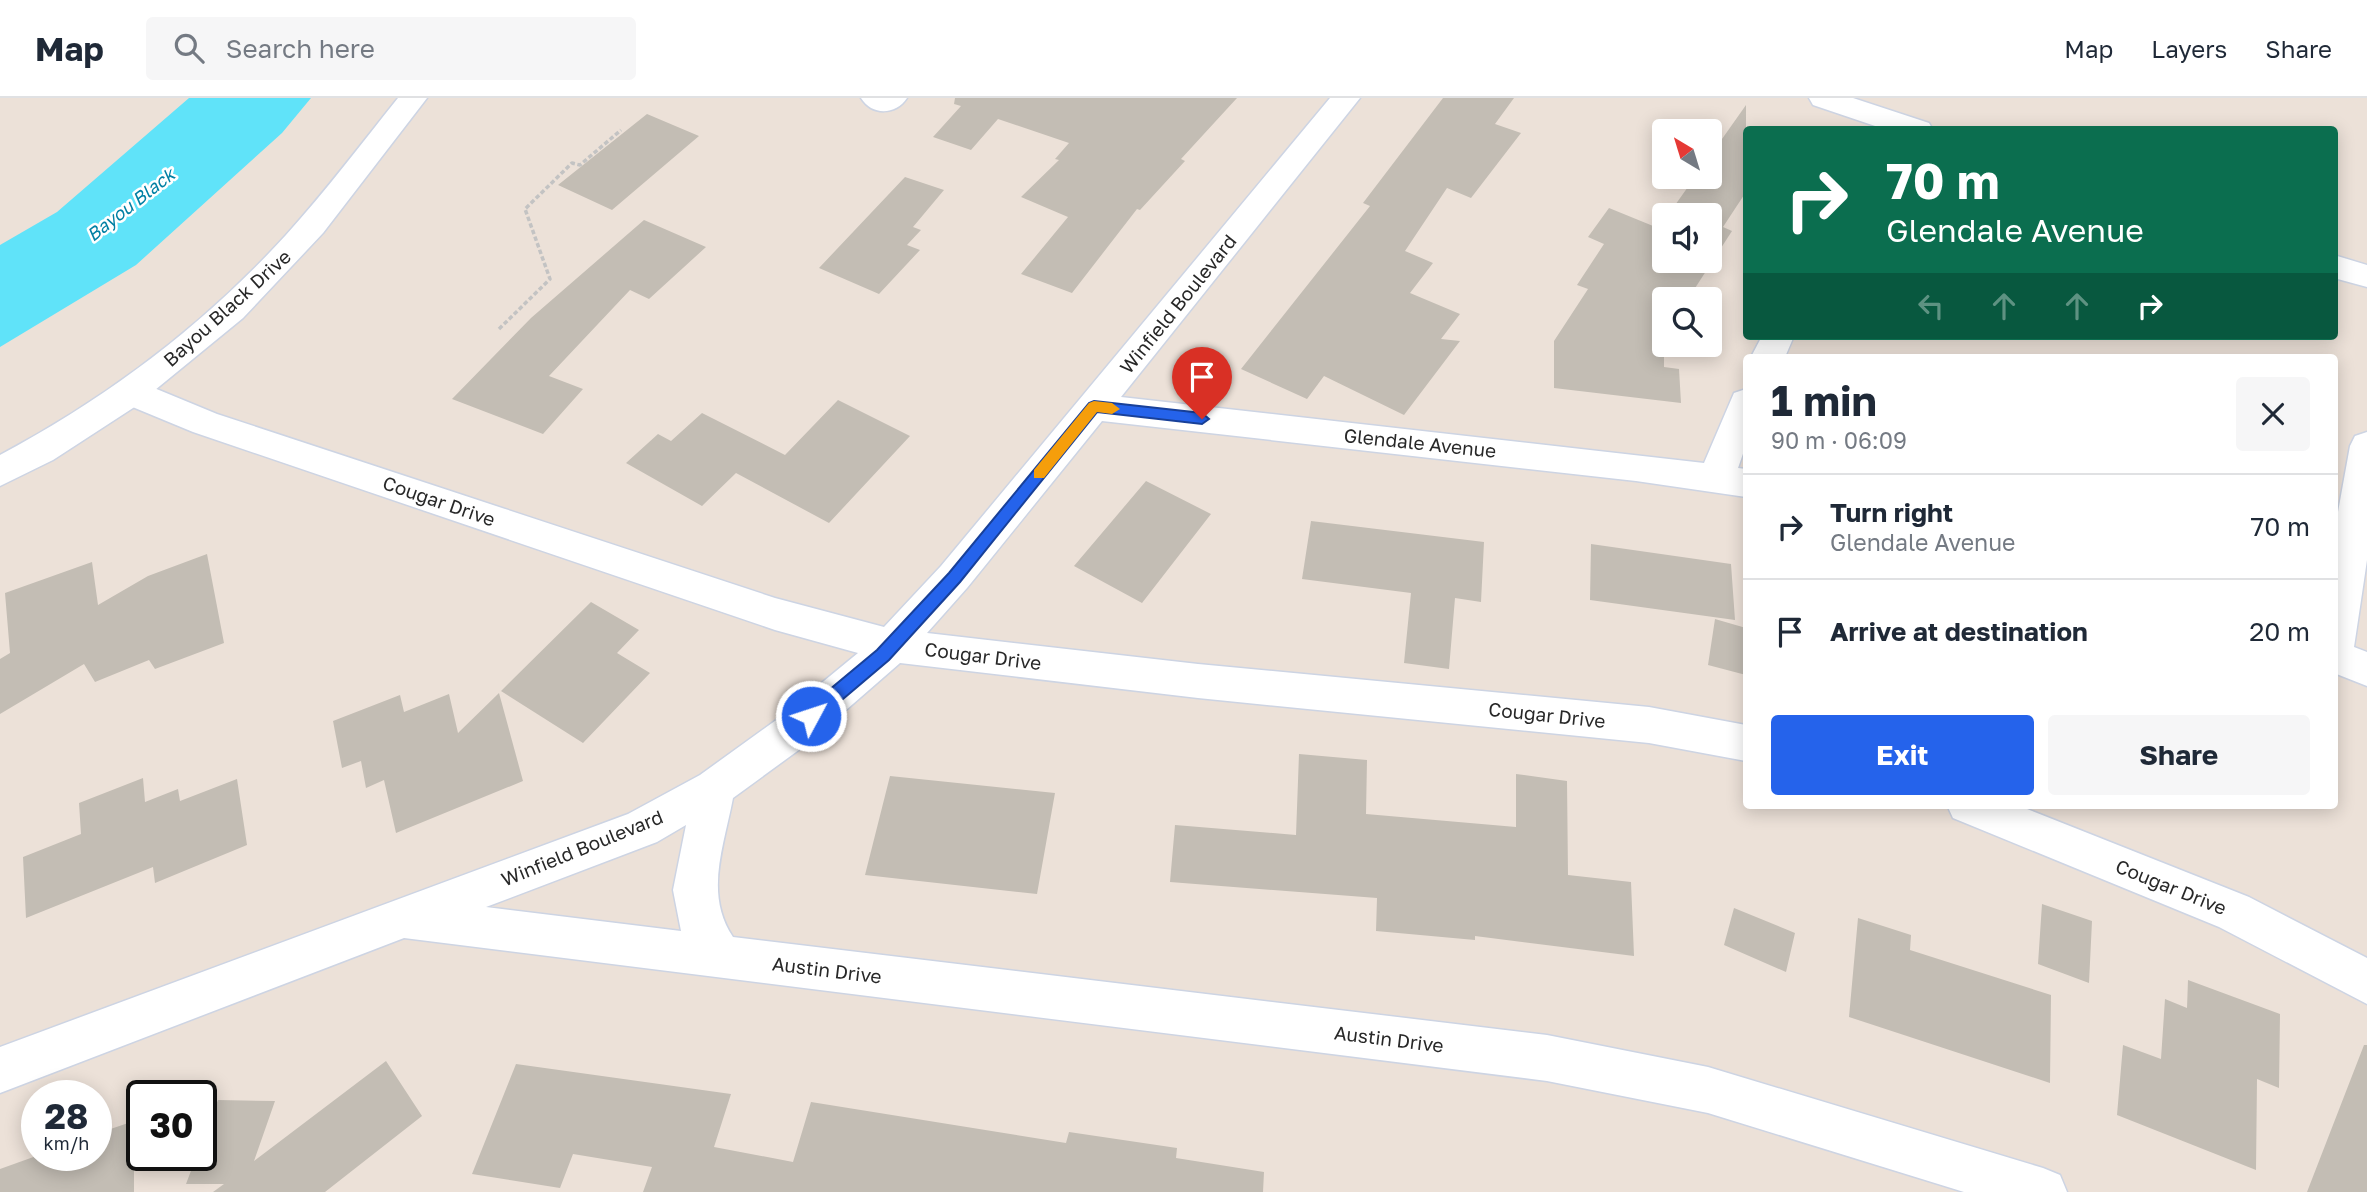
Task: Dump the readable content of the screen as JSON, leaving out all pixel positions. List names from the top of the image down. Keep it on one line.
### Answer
{"streets":{"street":["Winfield Boulevard","Bayou Black Drive","Glendale Avenue","Cougar Drive","Austin Drive"]},"crossings":[["Winfield Boulevard","Glendale Avenue"],["Winfield Boulevard","Cougar Drive"],["Winfield Boulevard","Austin Drive"],["Bayou Black Drive","Cougar Drive"]],"water":["Bayou Black"],"north":"top left","page":{"header":"Map","search":"Search here","nav":["Map","Layers","Share"],"turn":["70 m","Glendale Avenue"],"heading":["1 min","90 m · 06:09"],"list":[{"name":"Turn right","note":"Glendale Avenue","value":"70 m"},{"name":"Arrive at destination","value":"20 m"}],"buttons":["Exit","Share"],"speed":"28 km/h","limit":"30"}}
